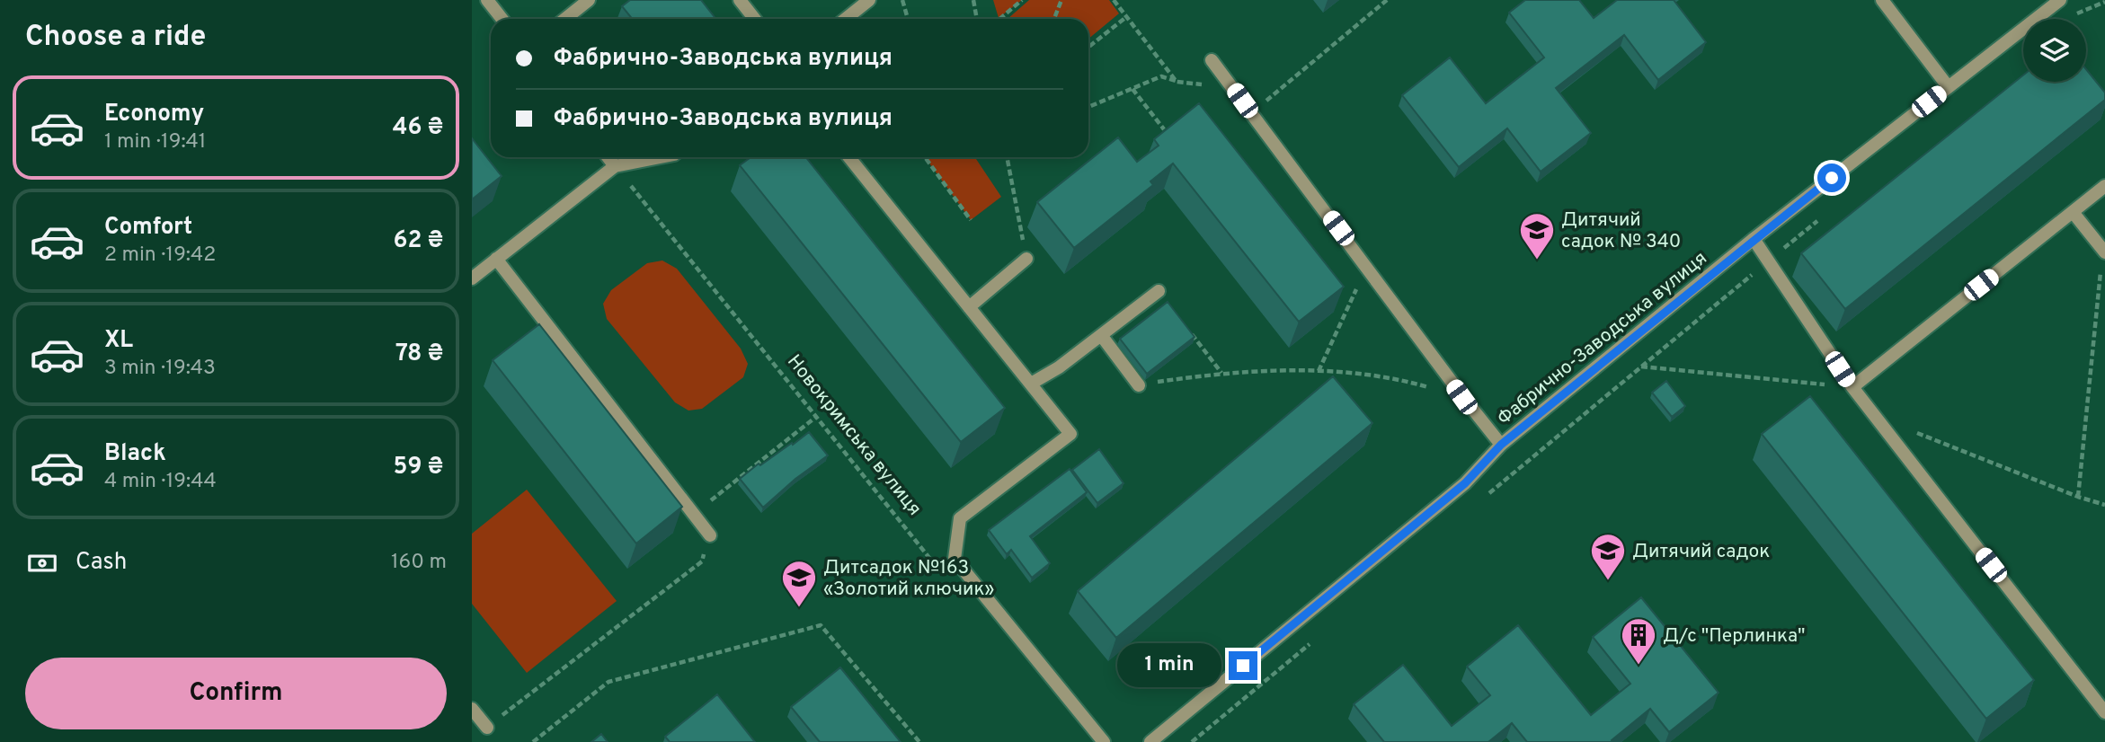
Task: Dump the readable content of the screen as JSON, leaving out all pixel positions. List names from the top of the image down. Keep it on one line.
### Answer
{"streets":{"street":["Фабрично-Заводська вулиця"],"path":["Новокримська вулиця"]},"places":{"school or university":["Дитячий садок № 340","Дитячий садок","Дитсадок №163 «Золотий ключик»"],"building":["Д/с \"Перлинка\""]},"page":{"heading":"Choose a ride","banner":["Фабрично-Заводська вулиця","Фабрично-Заводська вулиця"],"list":[{"name":"Economy","note":"1 min · 19:41","value":"46 ₴"},{"name":"Comfort","note":"2 min · 19:42","value":"62 ₴"},{"name":"XL","note":"3 min · 19:43","value":"78 ₴"},{"name":"Black","note":"4 min · 19:44","value":"59 ₴"}],"pay":["Cash","160 m"],"bubble":"1 min","buttons":"Confirm"}}
